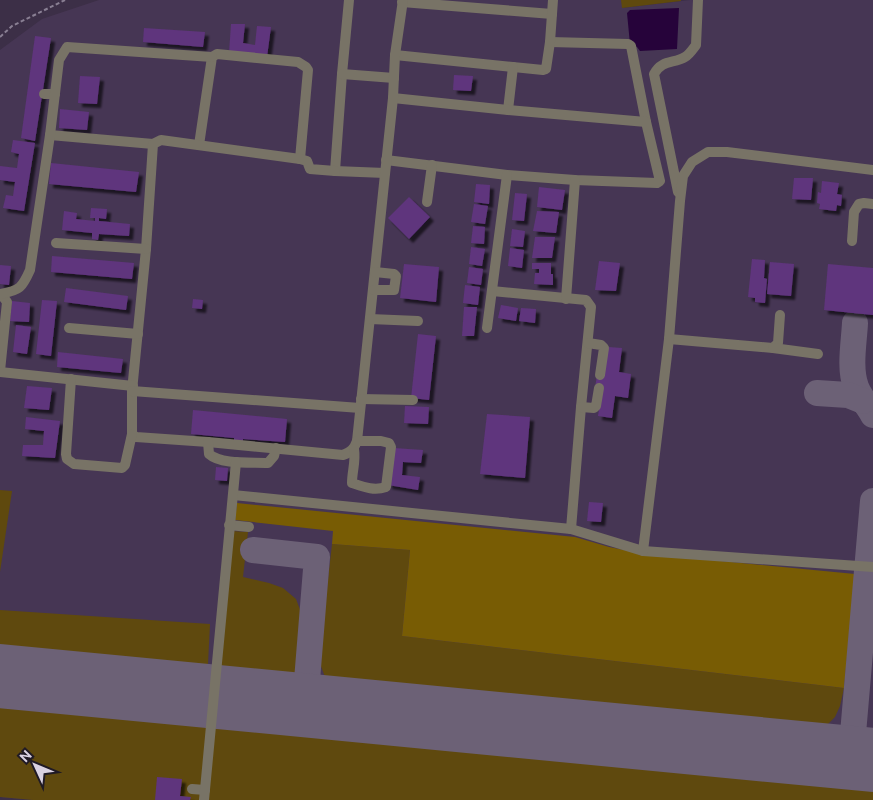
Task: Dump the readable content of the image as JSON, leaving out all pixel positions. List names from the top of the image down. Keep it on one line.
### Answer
{"north":"top left"}
